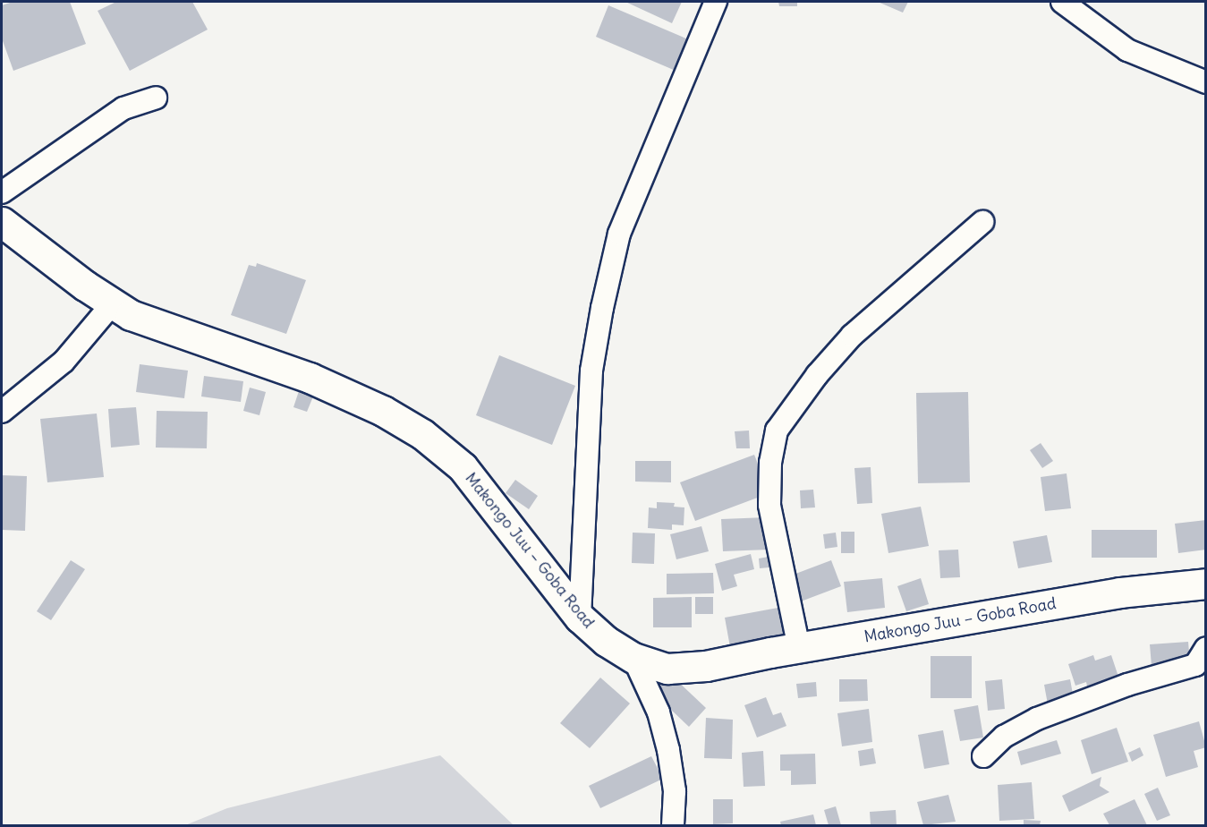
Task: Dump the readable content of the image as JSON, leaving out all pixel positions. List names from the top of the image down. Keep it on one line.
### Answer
{"streets":{"street":["Makongo Juu – Goba Road"]}}
